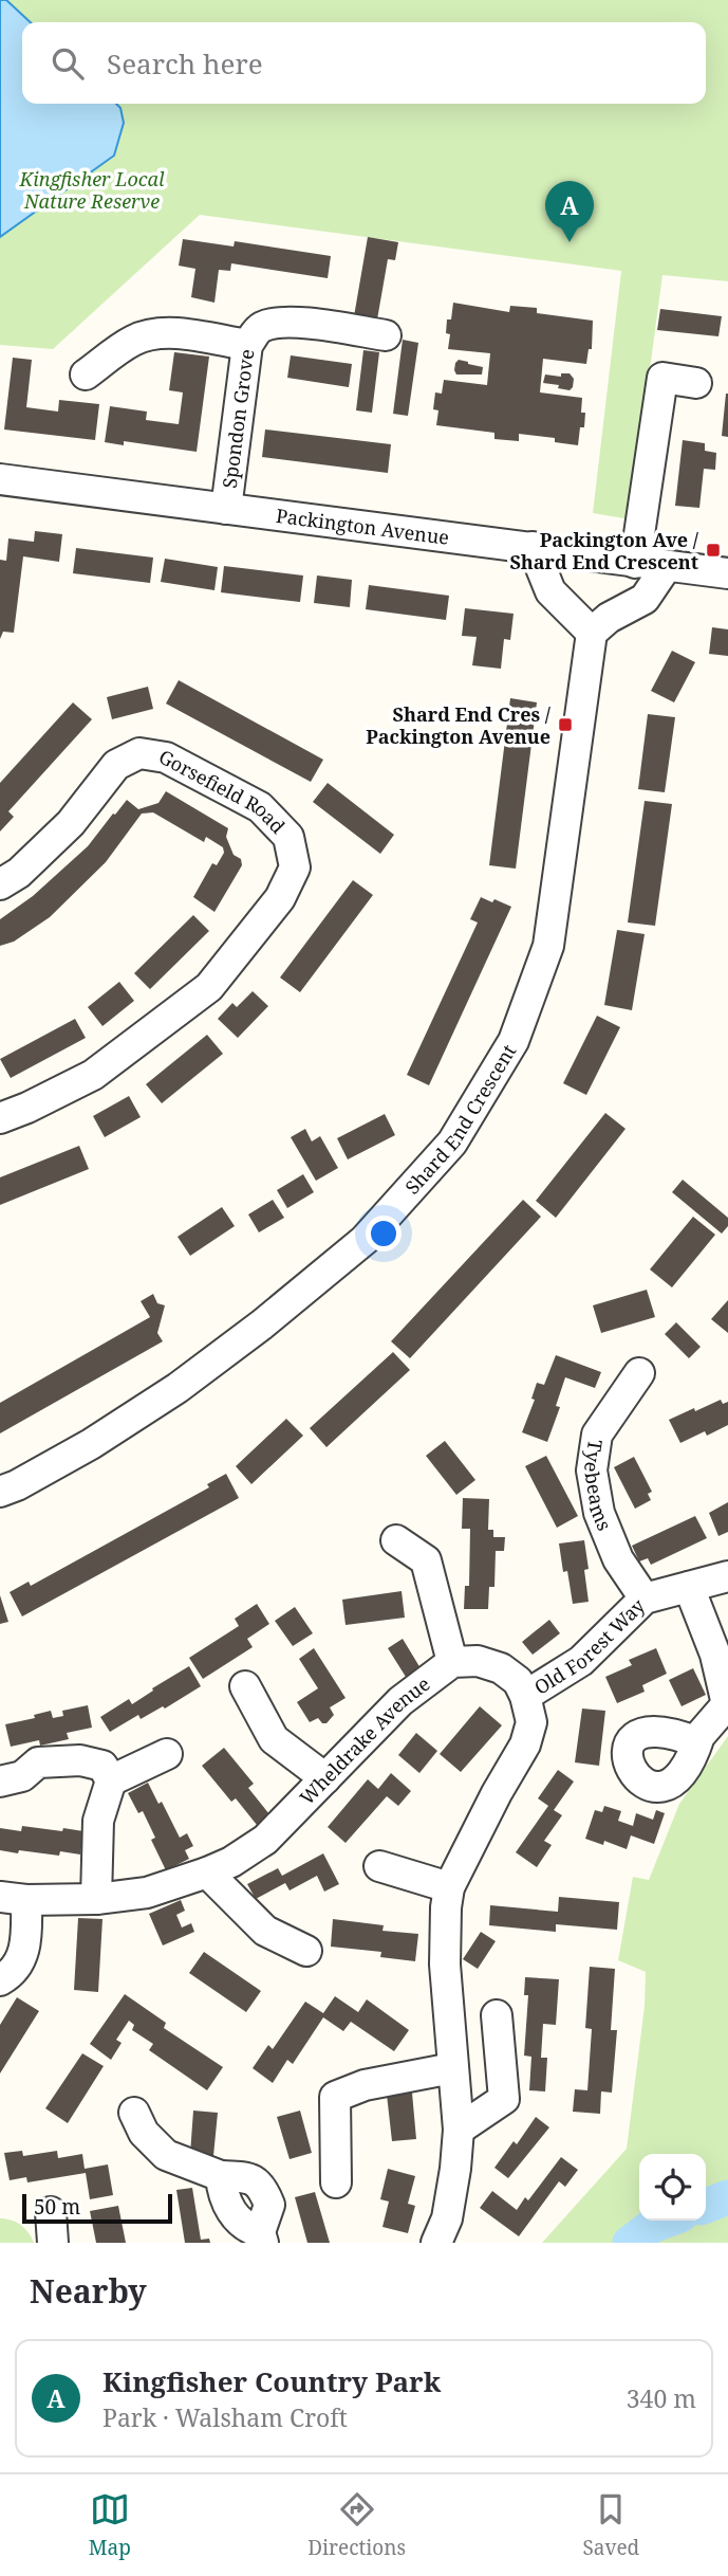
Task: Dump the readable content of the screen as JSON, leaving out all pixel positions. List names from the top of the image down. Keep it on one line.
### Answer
{"streets":{"street":["Spondon Grove","Packington Avenue","Gorsefield Road","Shard End Crescent","Tyebeams","Old Forest Way","Wheldrake Avenue"]},"crossings":[["Spondon Grove","Packington Avenue"],["Tyebeams","Old Forest Way"]],"parks":["Kingfisher Local Nature Reserve"],"places":{"transit":["Packington Ave / Shard End Crescent","Shard End Cres / Packington Avenue"]},"scale_bar":"50 m","page":{"search":"Search here","pins":"A","scale":"50 m","heading":"Nearby","list":[{"mark":"A","name":"Kingfisher Country Park","note":"Park · Walsham Croft","value":"340 m"}],"nav":["Map","Directions","Saved"]}}
